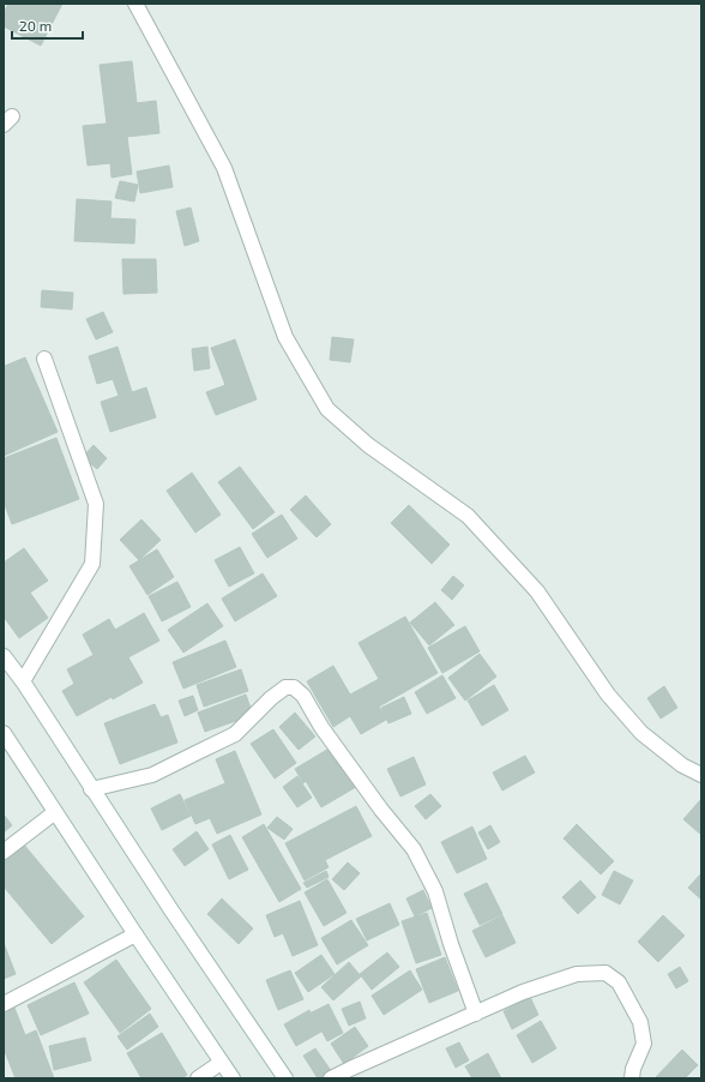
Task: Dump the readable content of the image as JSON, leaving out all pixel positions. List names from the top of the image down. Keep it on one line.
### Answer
{"scale_bar":"20 m"}
